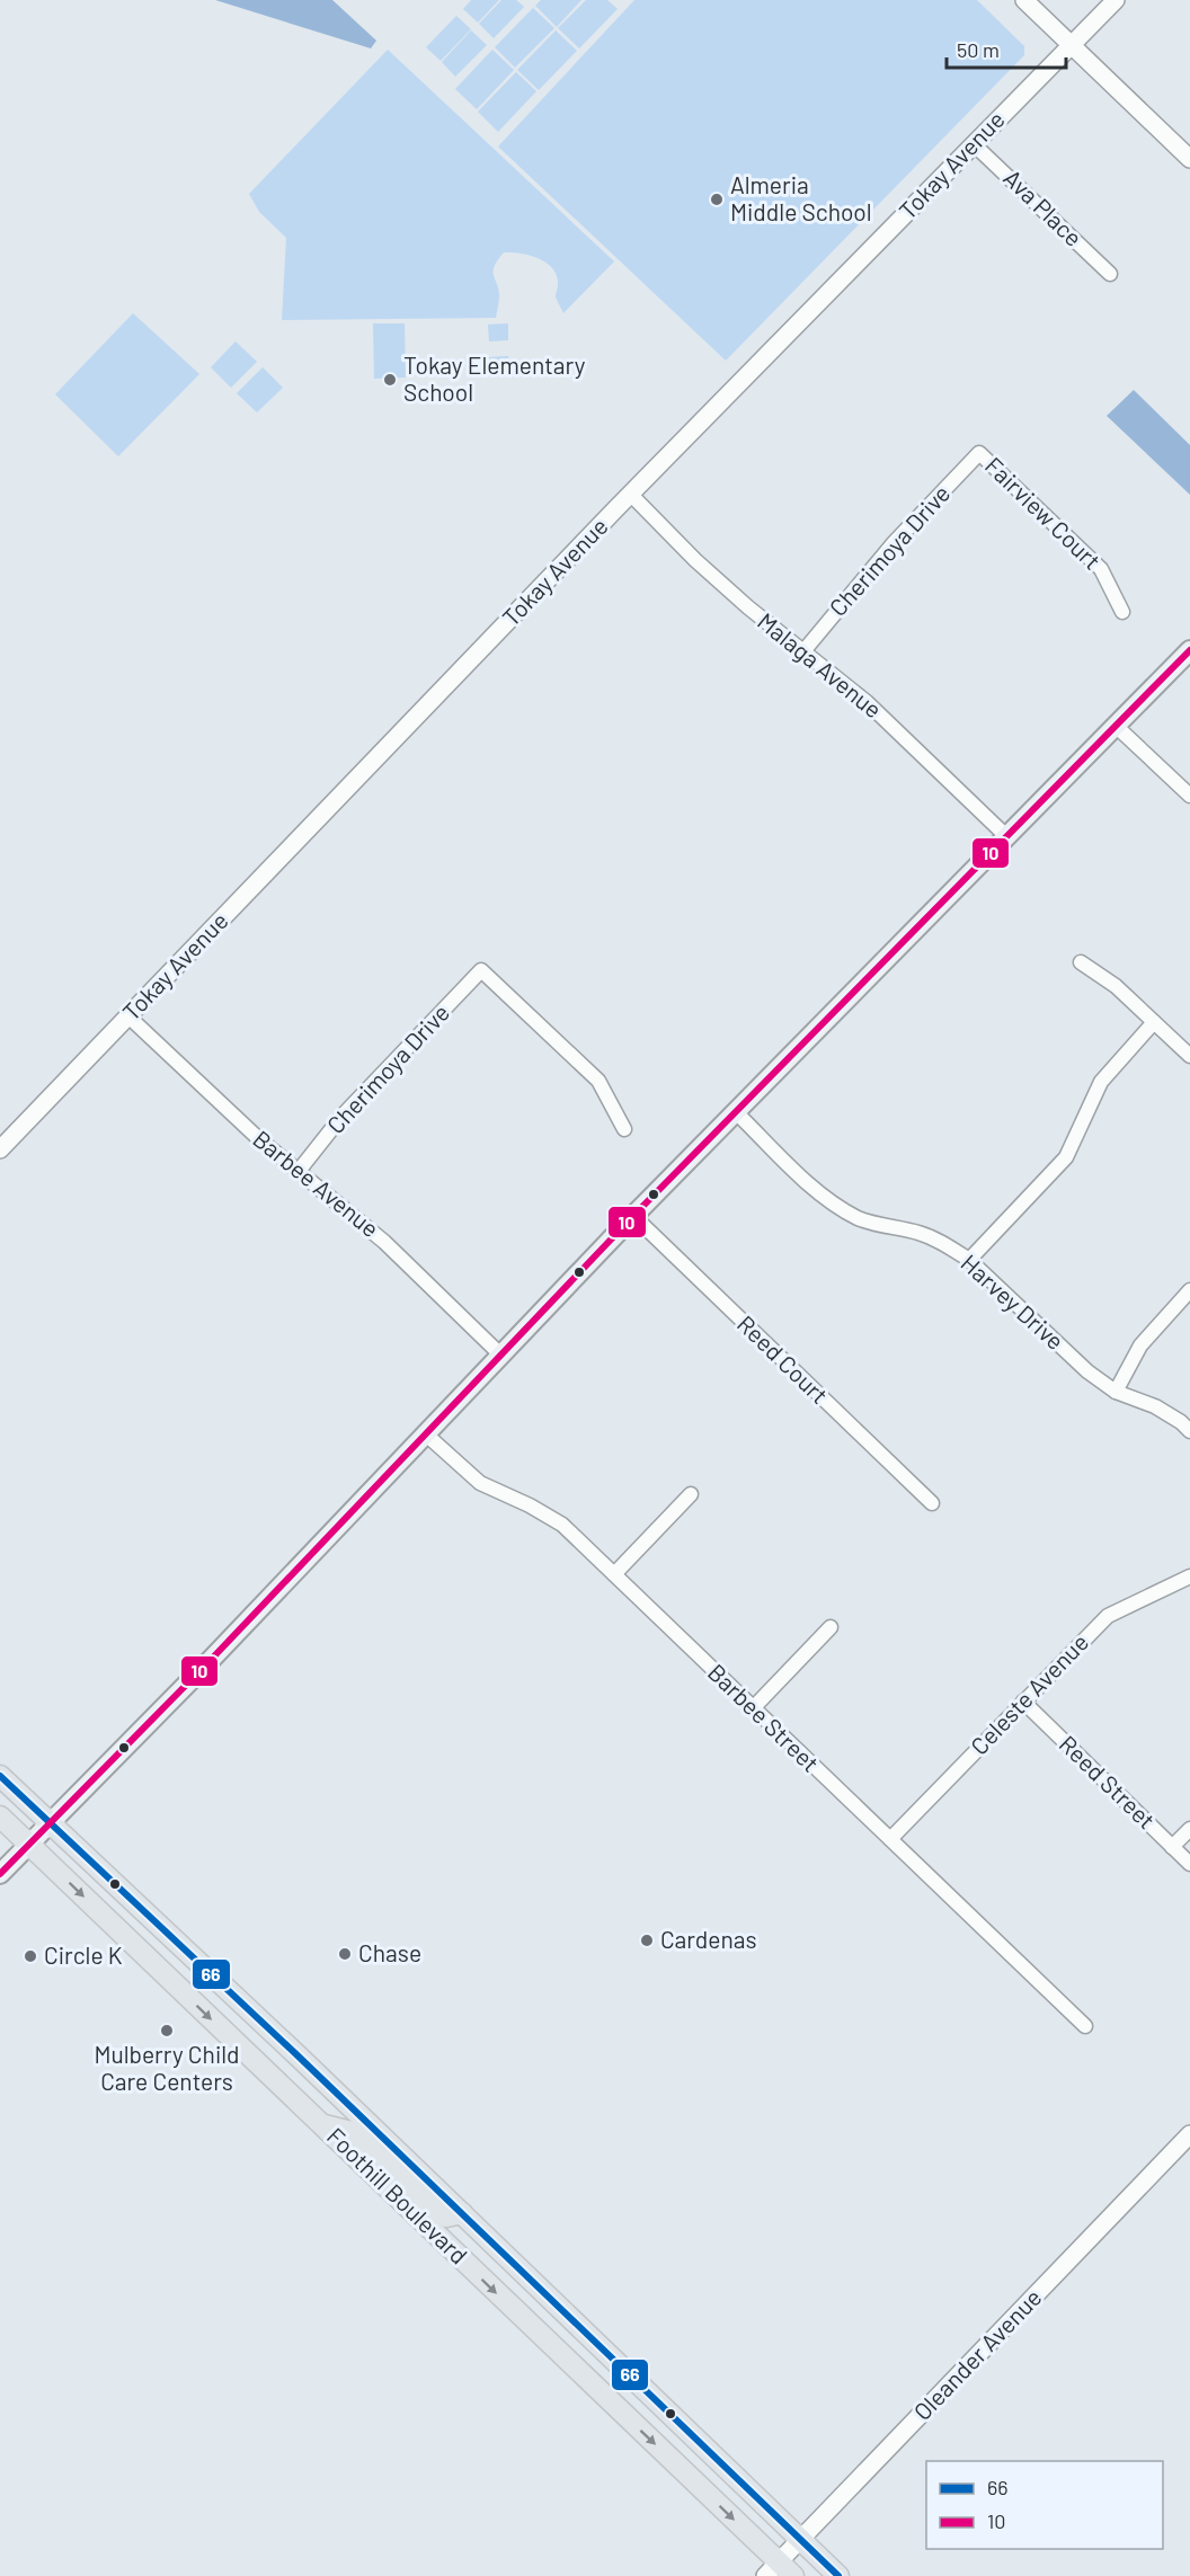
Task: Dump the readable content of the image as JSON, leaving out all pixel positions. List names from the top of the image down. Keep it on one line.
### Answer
{"streets":{"main road":["Foothill Boulevard"],"street":["Tokay Avenue","Ava Place","Fairview Court","Cherimoya Drive","Malaga Avenue","Barbee Avenue","Harvey Drive","Reed Court","Celeste Avenue","Barbee Street","Reed Street","Oleander Avenue"]},"crossings":[["Tokay Avenue","Ava Place"],["Tokay Avenue","Malaga Avenue"],["Tokay Avenue","Barbee Avenue"],["Fairview Court","Cherimoya Drive"],["Cherimoya Drive","Malaga Avenue"],["Cherimoya Drive","Barbee Avenue"],["Celeste Avenue","Barbee Street"],["Celeste Avenue","Reed Street"],["Foothill Boulevard","Oleander Avenue"]],"places":["Almeria Middle School","Tokay Elementary School","Cardenas","Chase","Circle K","Mulberry Child Care Centers"],"lines":["transit line 10","transit line 66"],"legend":["66","10"],"scale_bar":"50 m"}
